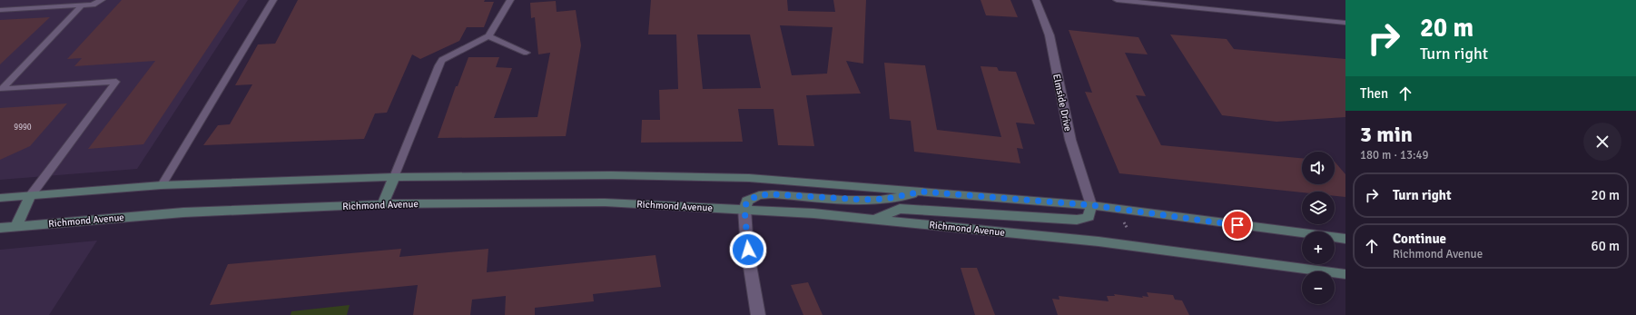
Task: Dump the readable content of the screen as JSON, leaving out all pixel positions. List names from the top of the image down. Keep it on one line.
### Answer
{"streets":{"main road":["Richmond Avenue"],"street":["Elmside Drive"]},"house_numbers":["9990"],"page":{"turn":["20 m","Turn right"],"then":"Then","heading":["3 min","180 m · 13:49"],"map_buttons":["+","−"],"list":[{"name":"Turn right","value":"20 m"},{"name":"Continue","note":"Richmond Avenue","value":"60 m"}]}}
